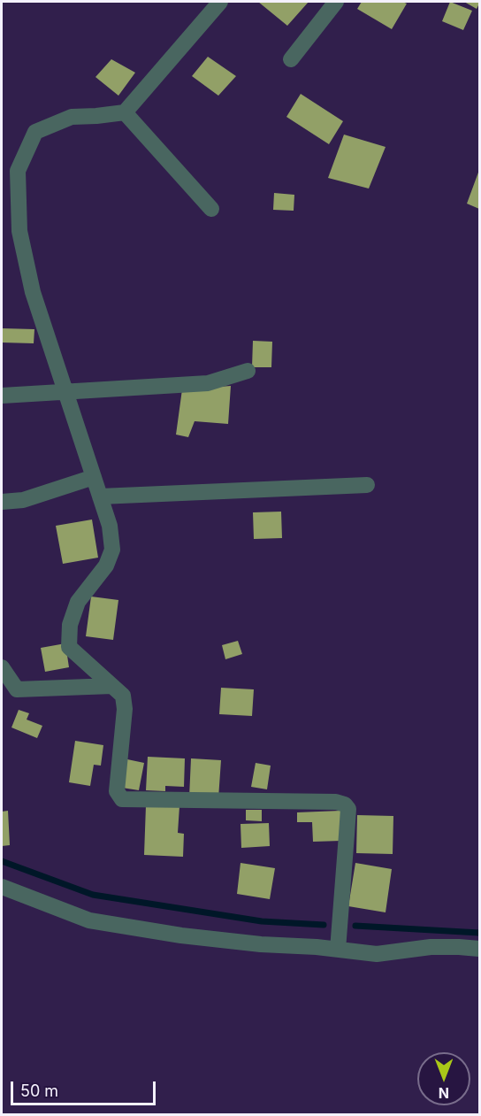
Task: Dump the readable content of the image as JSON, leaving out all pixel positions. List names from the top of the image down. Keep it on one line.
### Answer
{"scale_bar":"50 m","north":"bottom"}
